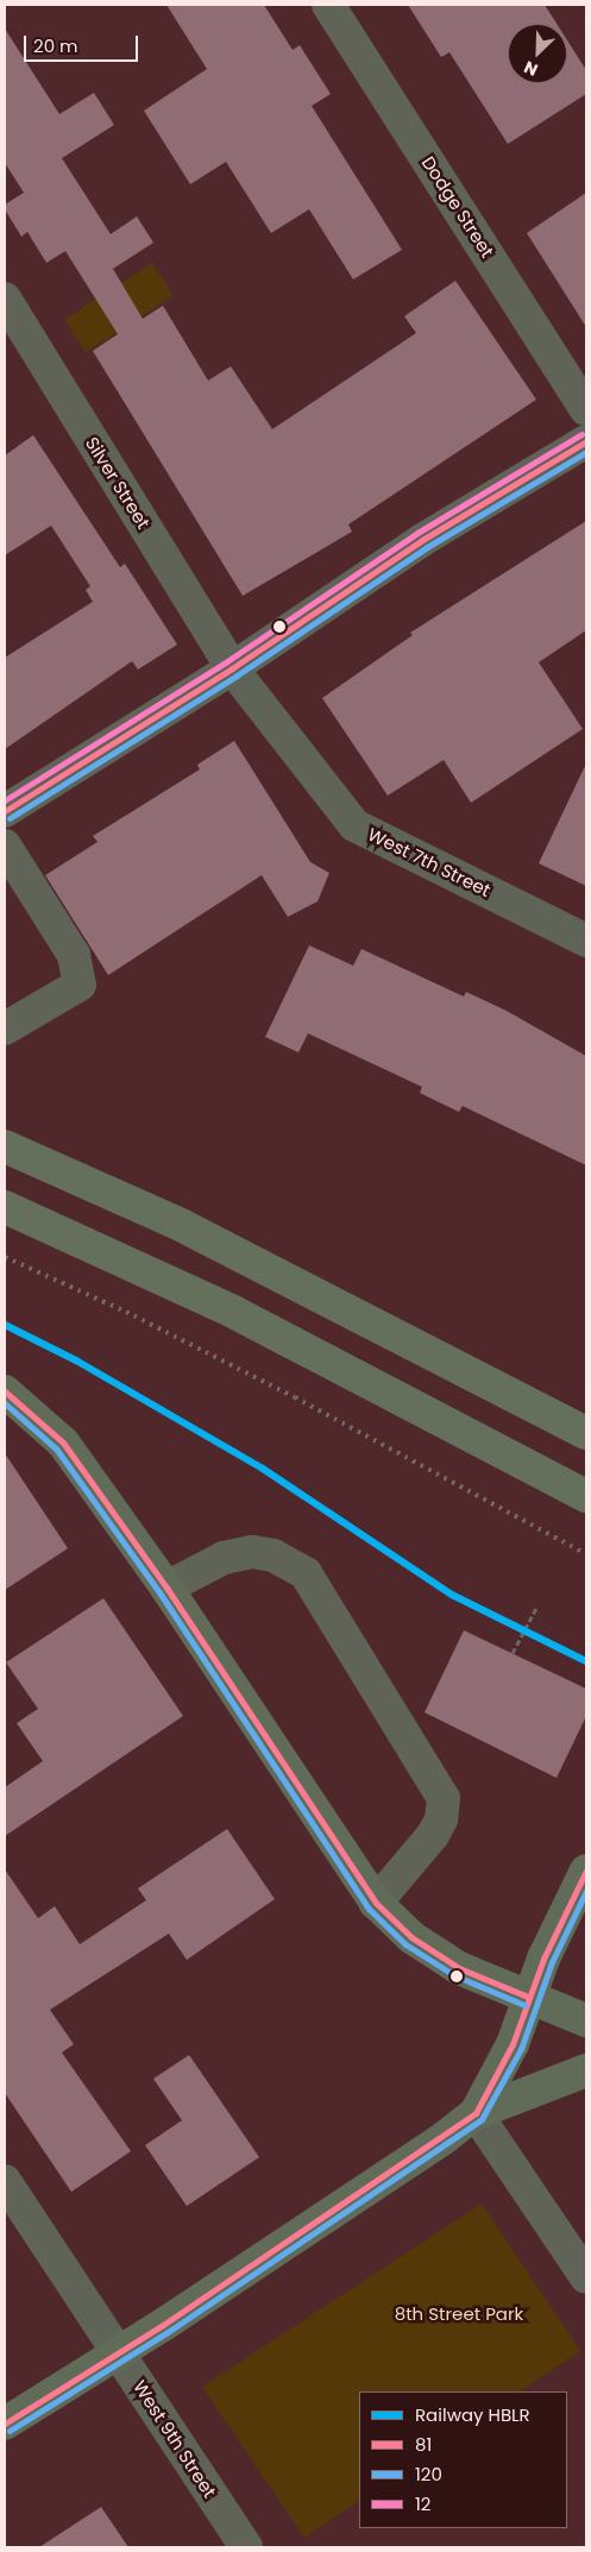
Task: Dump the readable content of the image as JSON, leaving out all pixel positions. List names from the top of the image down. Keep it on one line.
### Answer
{"streets":{"street":["Dodge Street","Silver Street","West 7th Street","West 9th Street"]},"crossings":[["Silver Street","West 7th Street"]],"parks":["8th Street Park"],"lines":["transit line 12","transit line 81","transit line 120","rail line HBLR"],"legend":["Railway HBLR","81","120","12"],"scale_bar":"20 m","north":"bottom left"}
